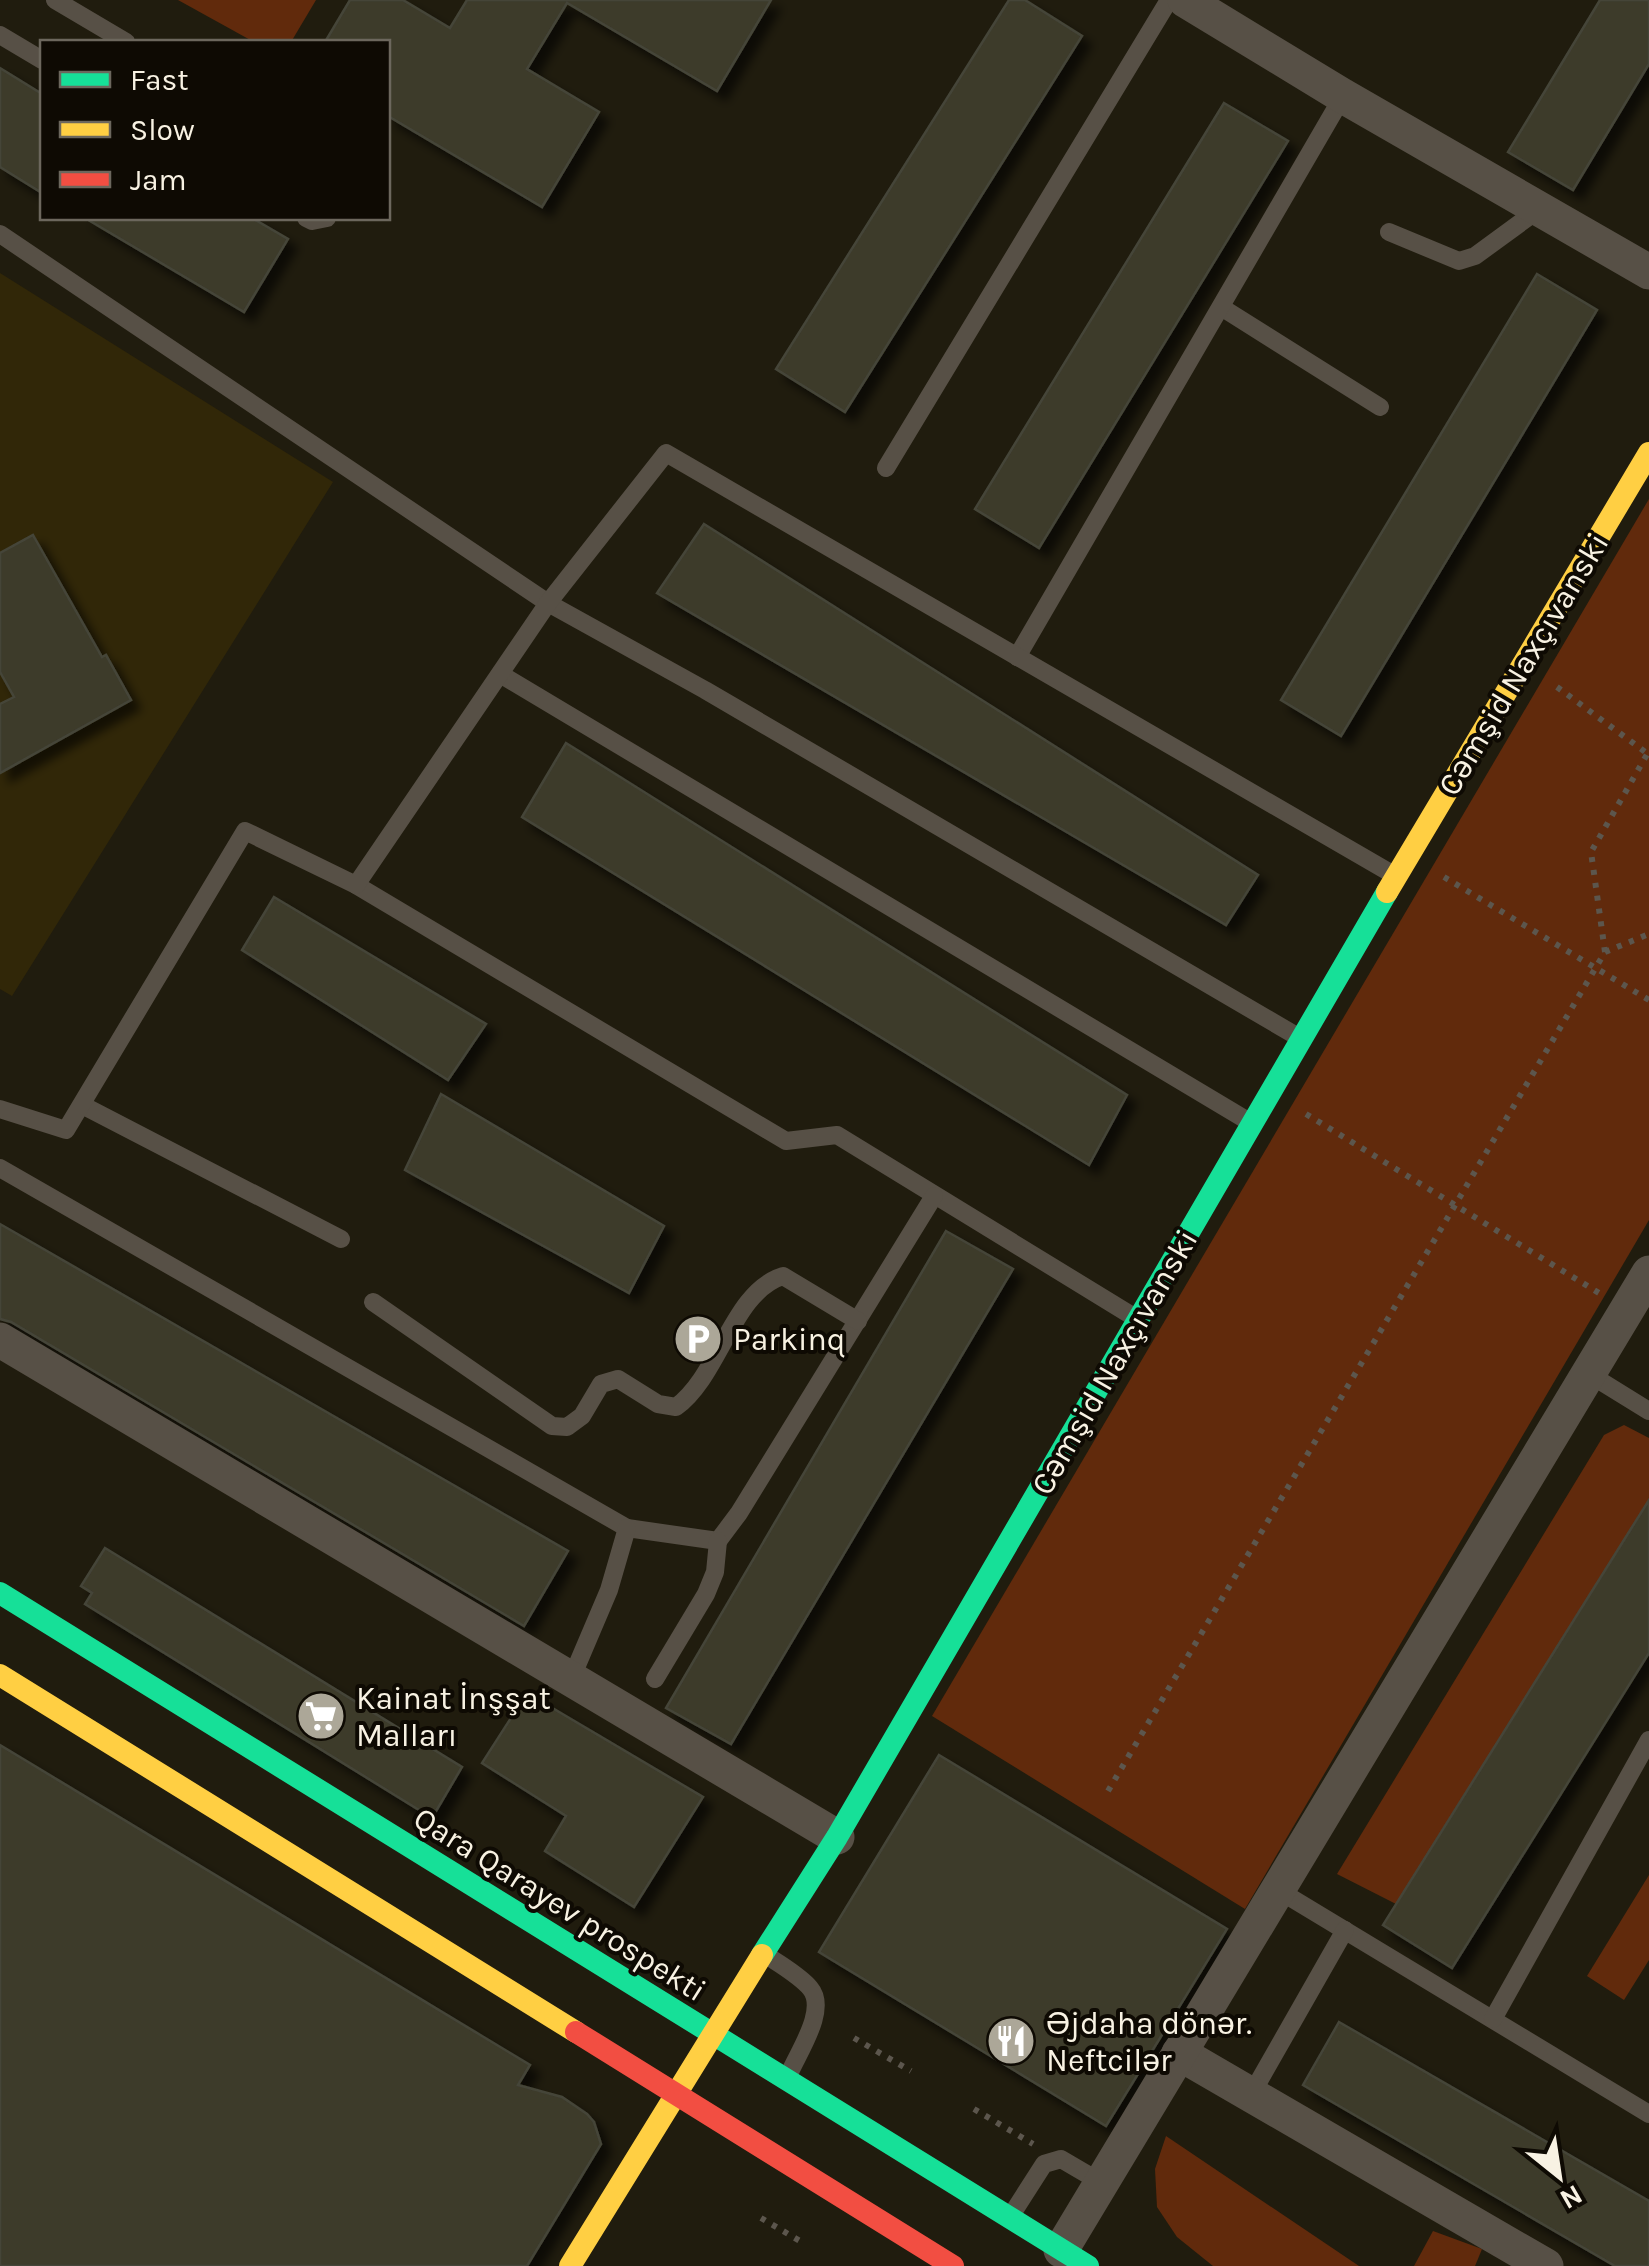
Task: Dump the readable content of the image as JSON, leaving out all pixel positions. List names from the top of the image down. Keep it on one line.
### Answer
{"streets":{"main road":["Cəmşid Naxçıvanski","Qara Qarayev prospekti"]},"crossings":[["Cəmşid Naxçıvanski","Qara Qarayev prospekti"]],"places":{"parking":["Parkinq"],"supermarket":["Kainat İnşşat Malları"],"restaurant":["Əjdaha dönər. Neftcilər"]},"legend":["Fast","Slow","Jam"],"north":"bottom right"}
